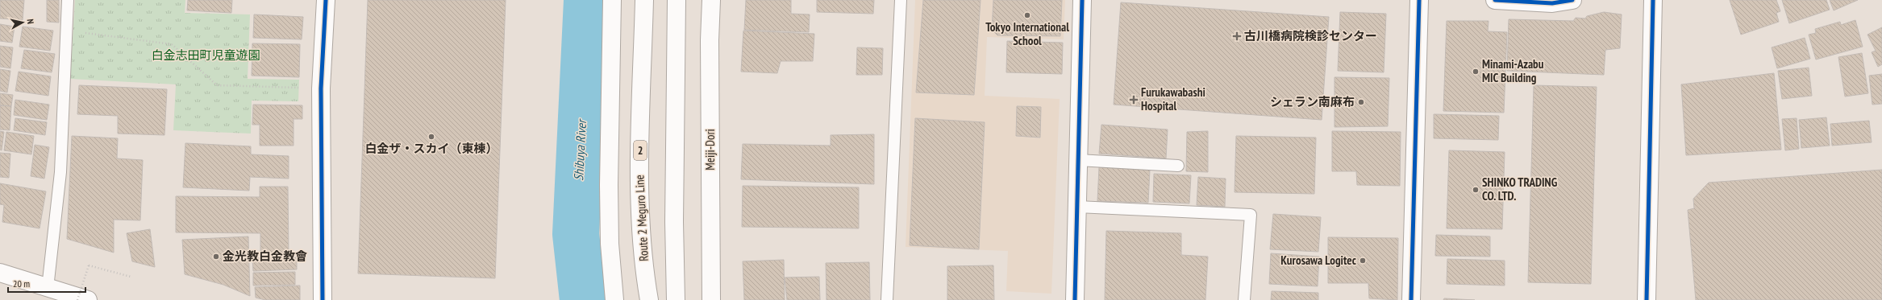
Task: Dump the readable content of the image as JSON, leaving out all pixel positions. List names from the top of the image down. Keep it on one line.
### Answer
{"streets":{"main road":["Meiji-Dori","2","Route 2 Meguro Line"]},"water":["Shibuya River"],"parks":["白金志田町児童遊園"],"places":{"other":["Tokyo International School","Minami-Azabu MIC Building","シェラン南麻布","白金ザ・スカイ（東棟）","SHINKO TRADING CO. LTD.","金光教白金教會","Kurosawa Logitec"],"health":["古川橋病院検診センター","Furukawabashi Hospital"]},"scale_bar":"20 m","north":"right"}
